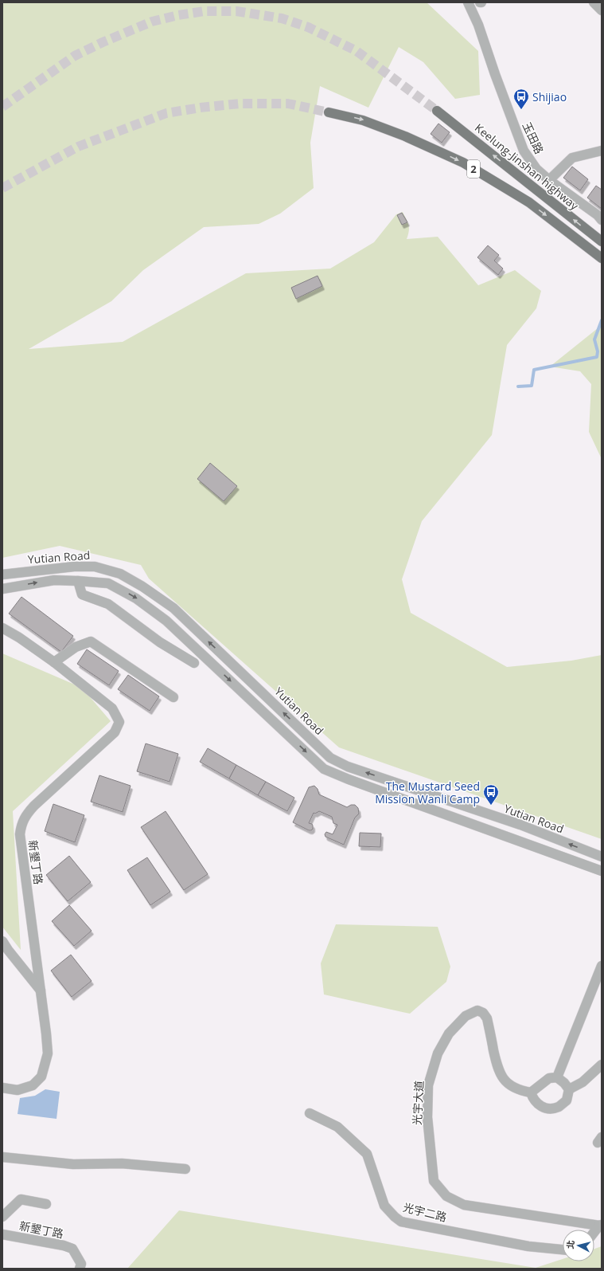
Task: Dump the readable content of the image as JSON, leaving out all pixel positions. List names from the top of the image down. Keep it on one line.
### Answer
{"streets":{"main road":["Keelung-Jinshan highway","2"],"street":["玉田路","Yutian Road","新墾丁路","光宇大道","光宇二路"]},"places":{"bus stop":["Shijiao","The Mustard Seed Mission Wanli Camp"]},"north":"left"}
